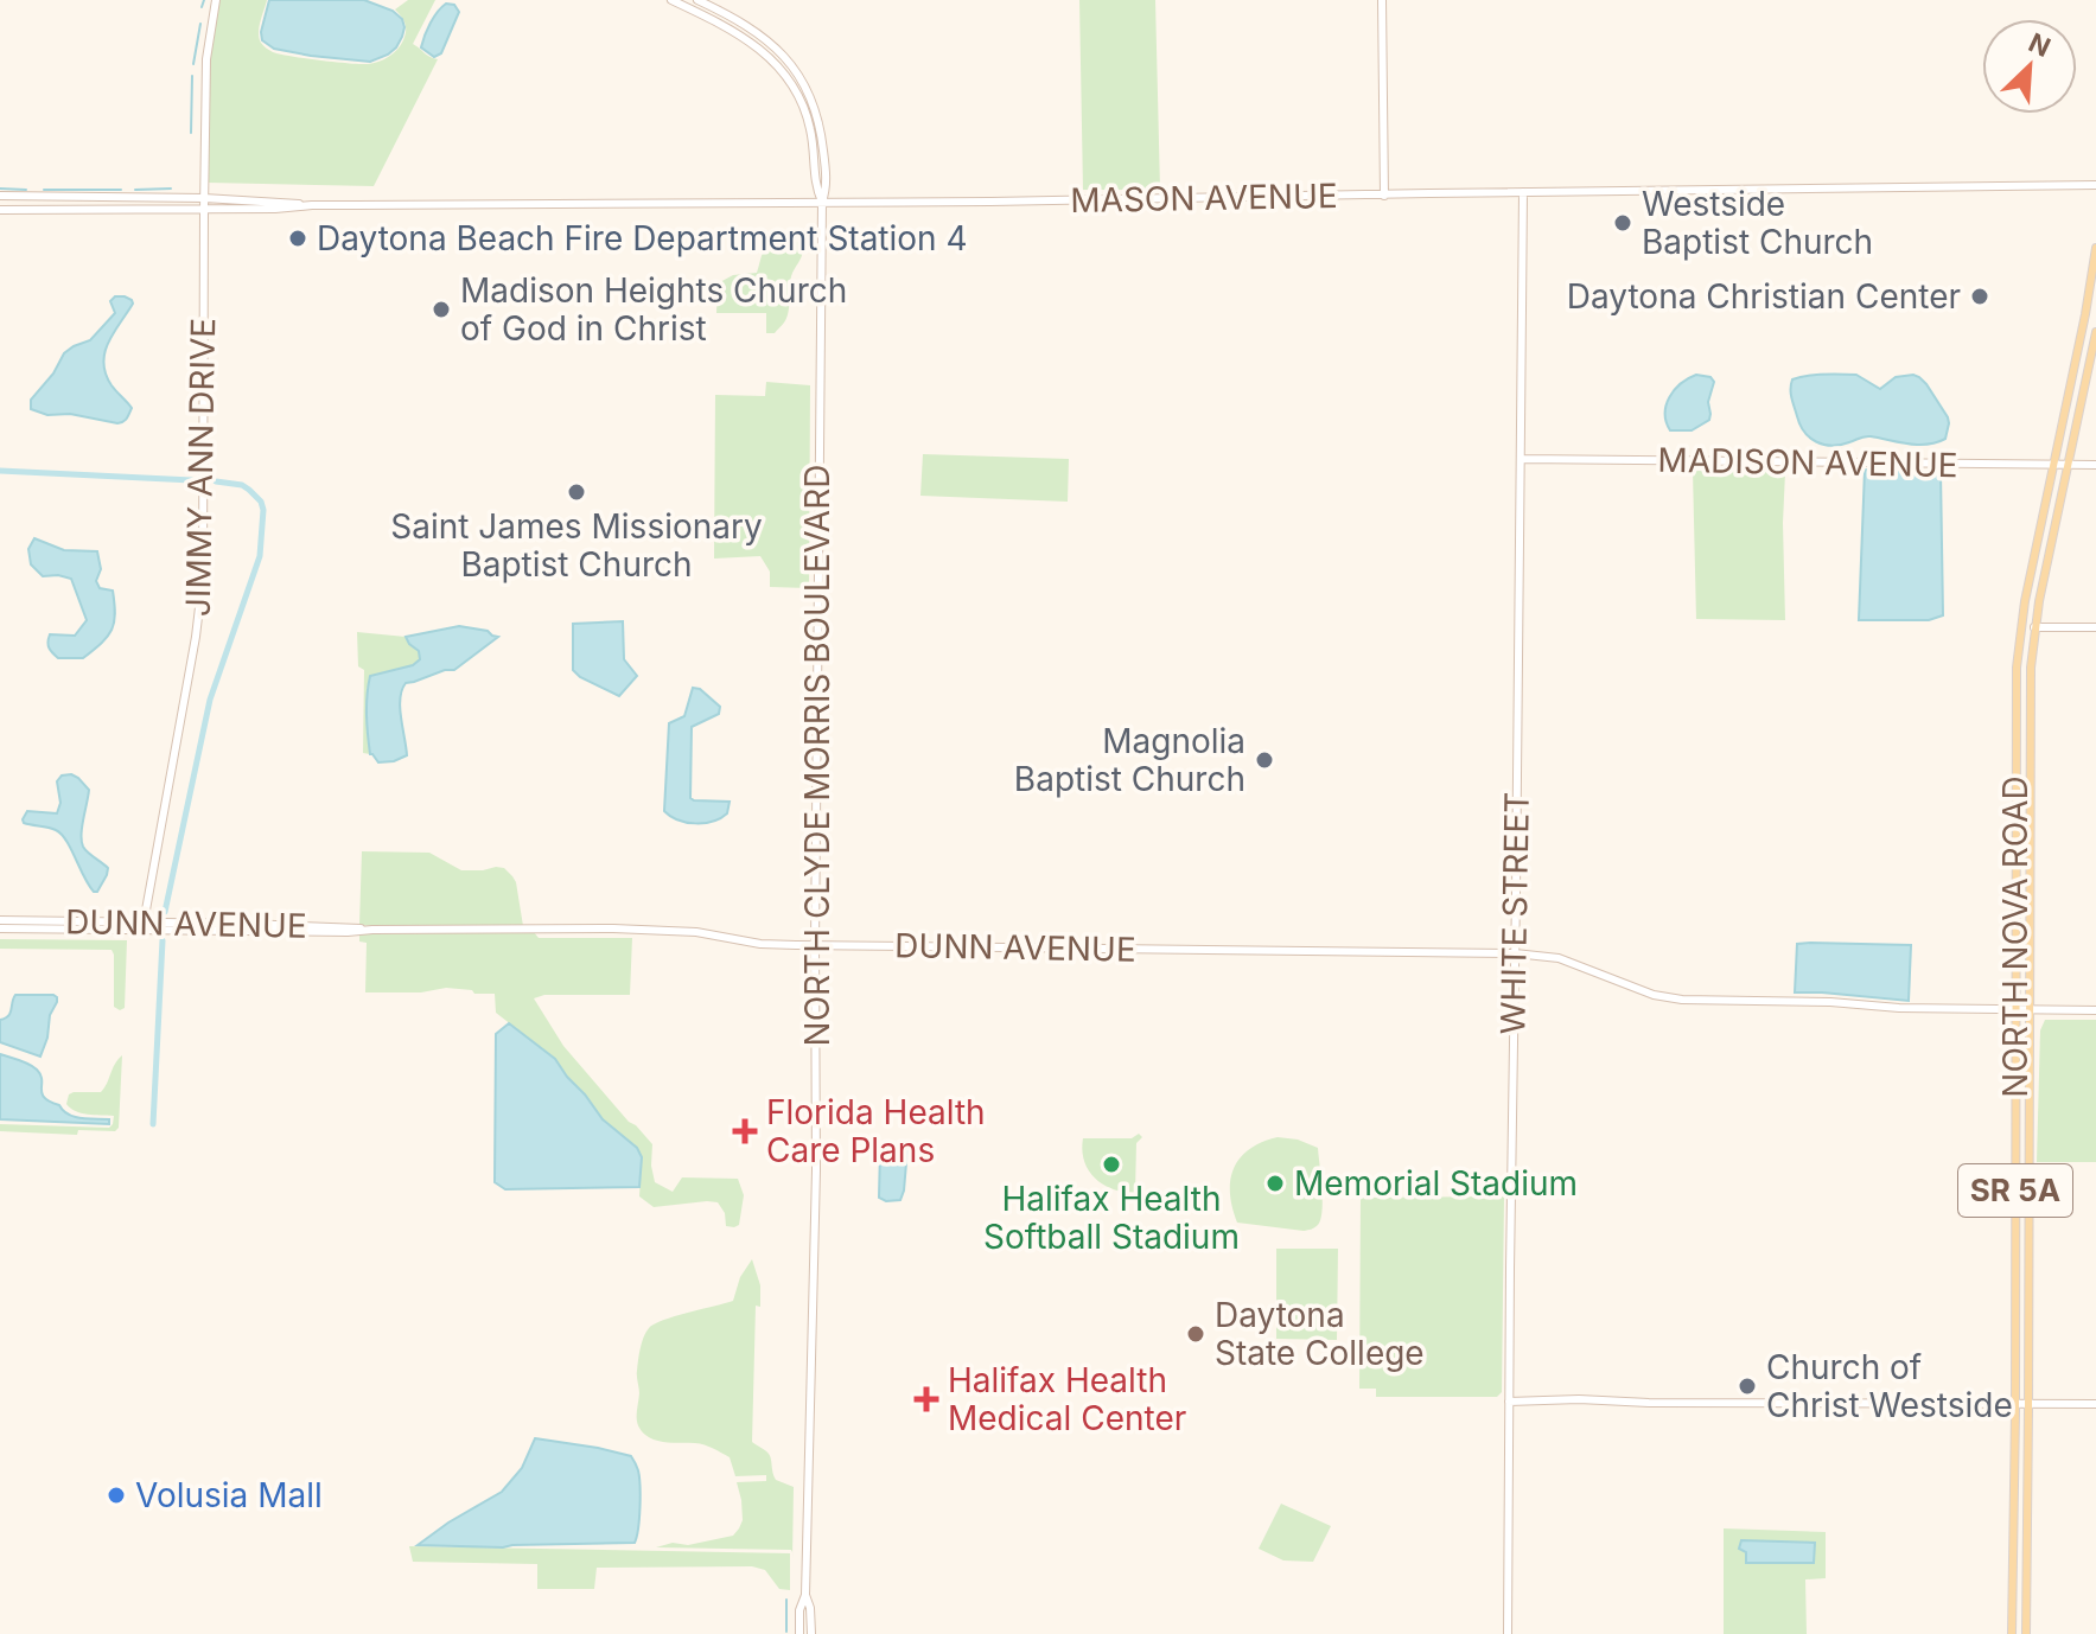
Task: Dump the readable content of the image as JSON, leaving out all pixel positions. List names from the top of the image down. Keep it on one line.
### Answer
{"streets":{"main road":["NORTH NOVA ROAD","SR 5A"],"street":["MASON AVENUE","MADISON AVENUE","JIMMY ANN DRIVE","NORTH CLYDE MORRIS BOULEVARD","WHITE STREET","DUNN AVENUE"]},"crossings":[["MASON AVENUE","JIMMY ANN DRIVE"],["MASON AVENUE","NORTH CLYDE MORRIS BOULEVARD"],["MASON AVENUE","WHITE STREET"],["MADISON AVENUE","WHITE STREET"],["MADISON AVENUE","NORTH NOVA ROAD"],["JIMMY ANN DRIVE","DUNN AVENUE"],["NORTH CLYDE MORRIS BOULEVARD","DUNN AVENUE"],["WHITE STREET","DUNN AVENUE"],["DUNN AVENUE","NORTH NOVA ROAD"]],"places":{"other":["Westside Baptist Church","Daytona Beach Fire Department Station 4","Daytona Christian Center","Madison Heights Church of God in Christ","Saint James Missionary Baptist Church","Magnolia Baptist Church","Halifax Health Softball Stadium","Memorial Stadium","Daytona State College","Church of Christ Westside","Volusia Mall"],"health":["Florida Health Care Plans","Halifax Health Medical Center"]},"north":"top right"}
